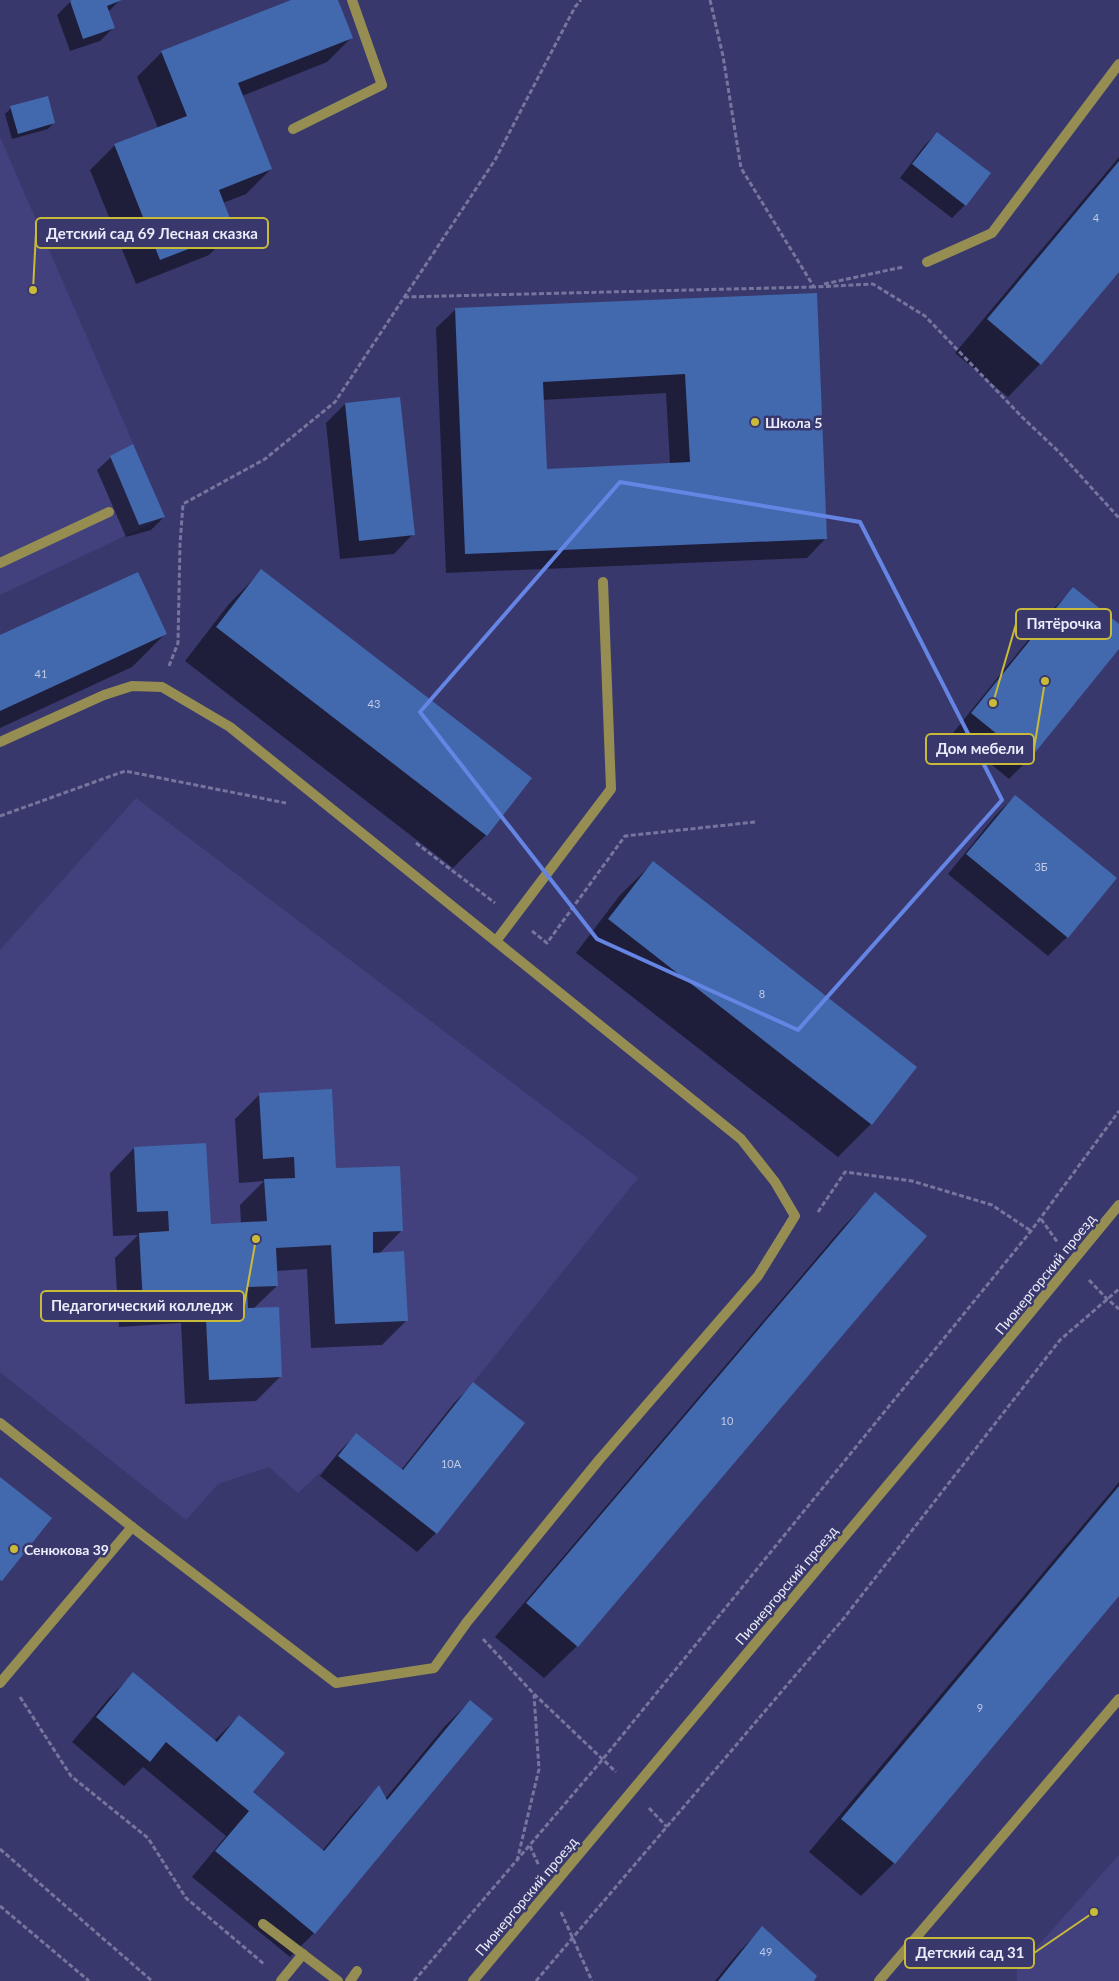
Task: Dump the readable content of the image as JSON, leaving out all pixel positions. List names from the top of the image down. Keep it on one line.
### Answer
{"streets":{"street":["Пионергорский проезд"]},"places":["Детский сад 69 Лесная сказка","Школа 5","Дом мебели","Пятёрочка","Педагогический колледж","Сенюкова 39","Детский сад 31"],"house_numbers":["4","41","43","3Б","8","10","10А","9","49"]}
